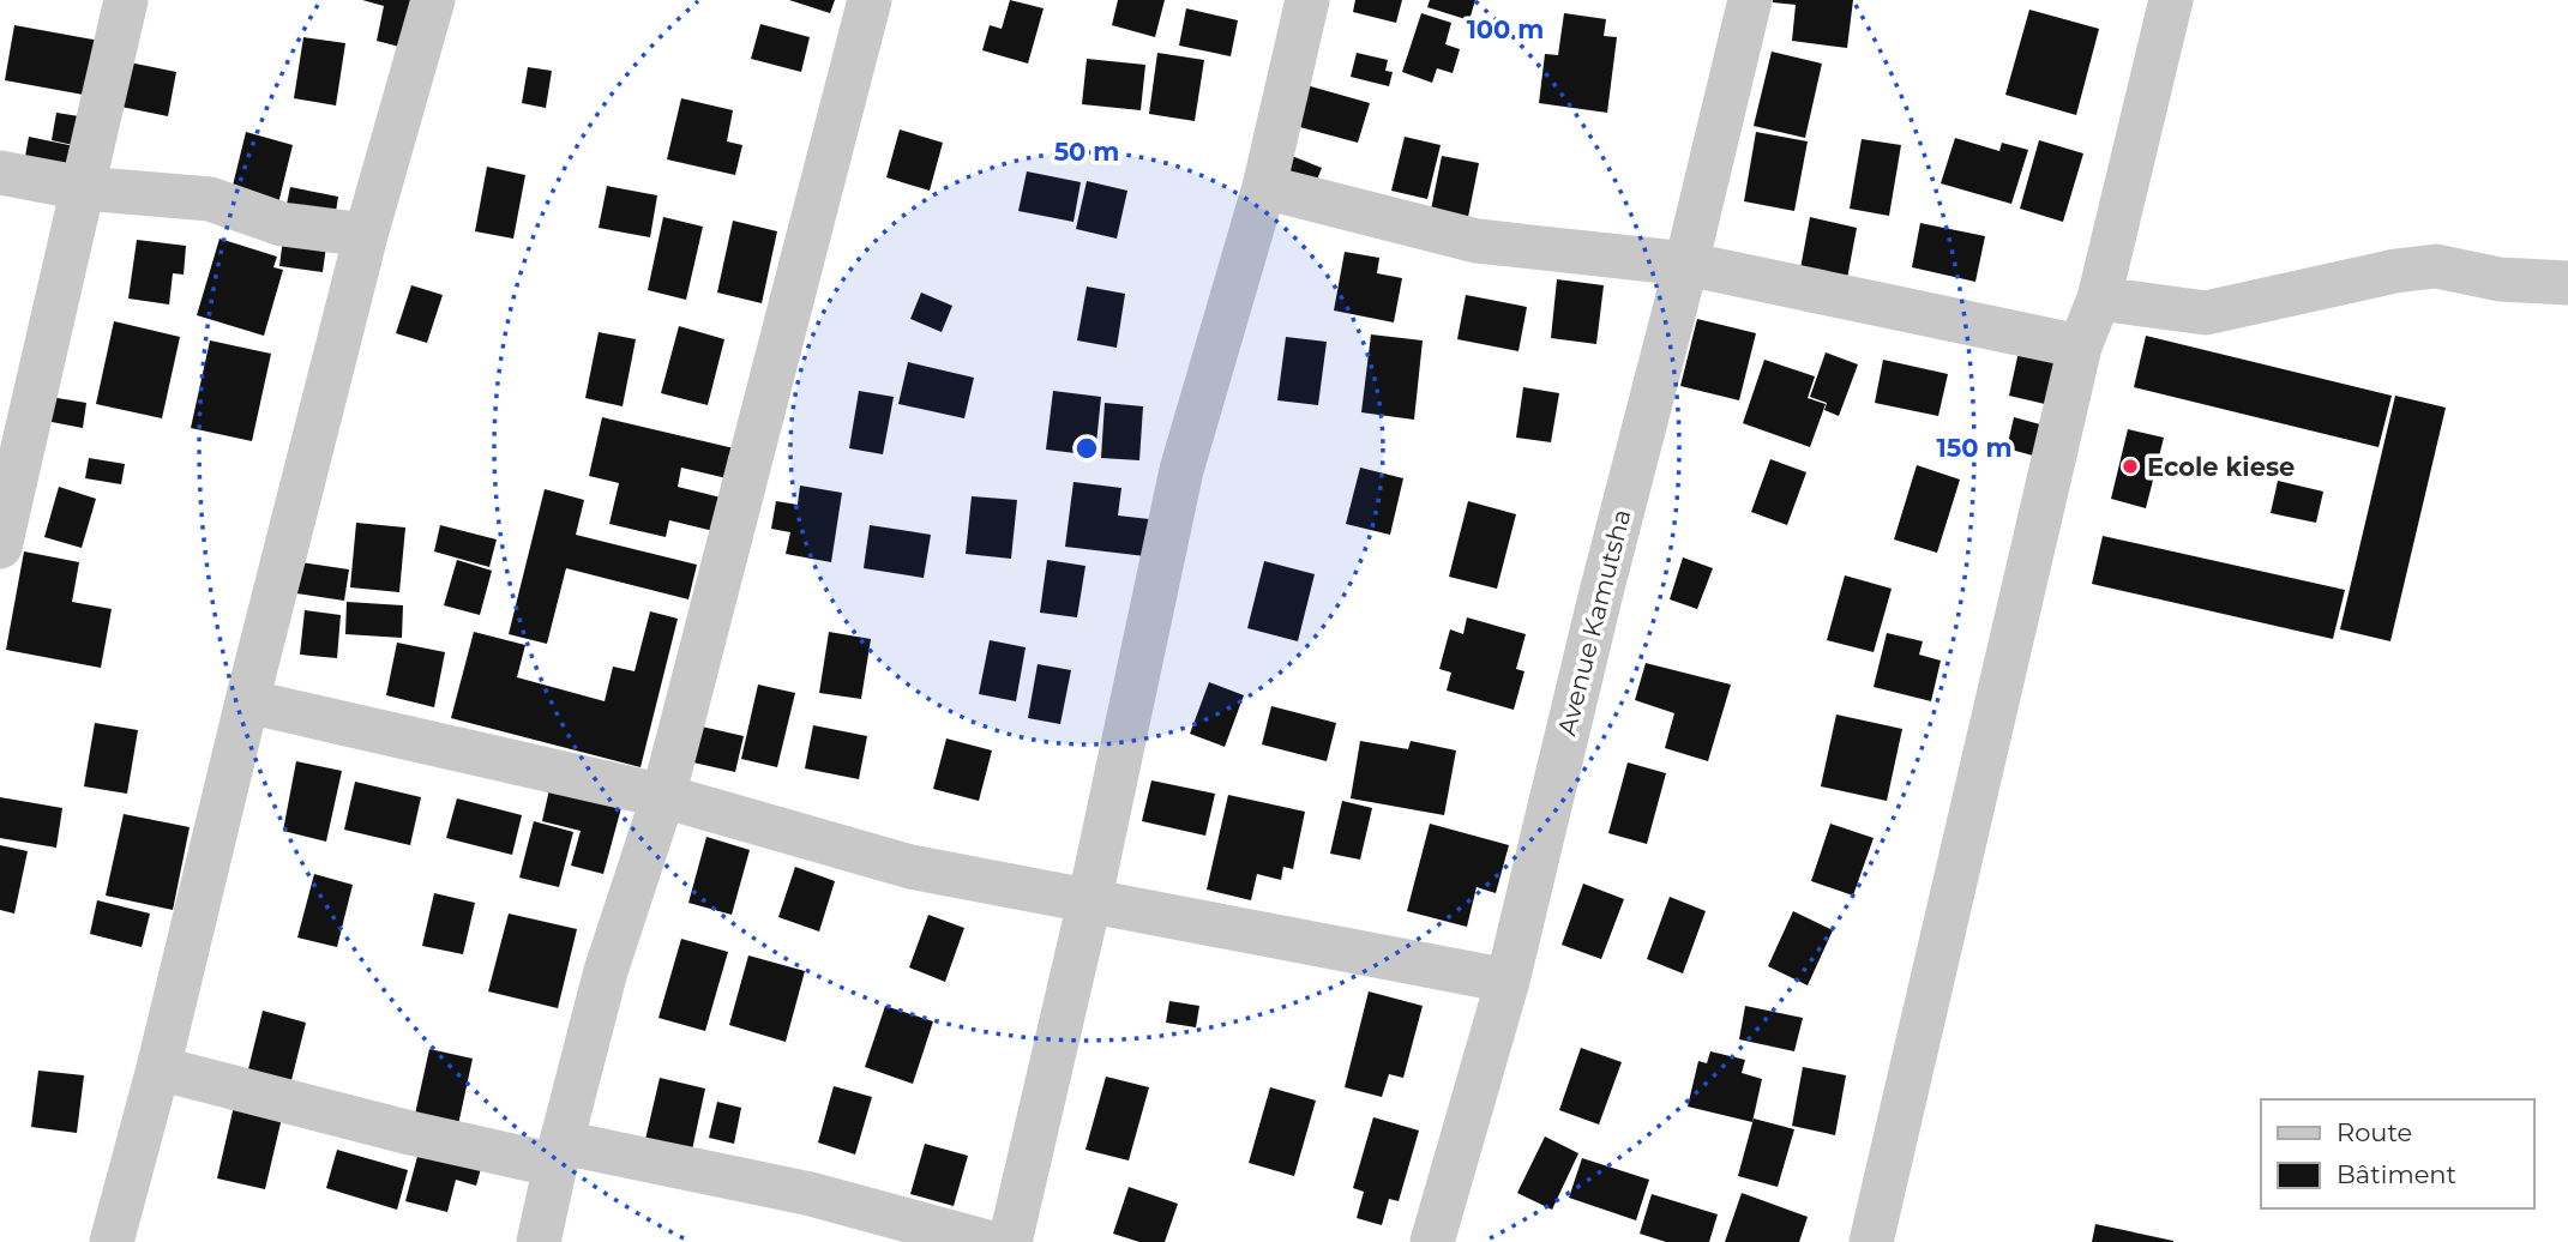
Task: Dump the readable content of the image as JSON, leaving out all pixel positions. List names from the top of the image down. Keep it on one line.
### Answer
{"streets":{"street":["Avenue Kamutsha"]},"places":["Ecole kiese"],"legend":["Route","Bâtiment"],"rings":["100 m","50 m","150 m"]}
